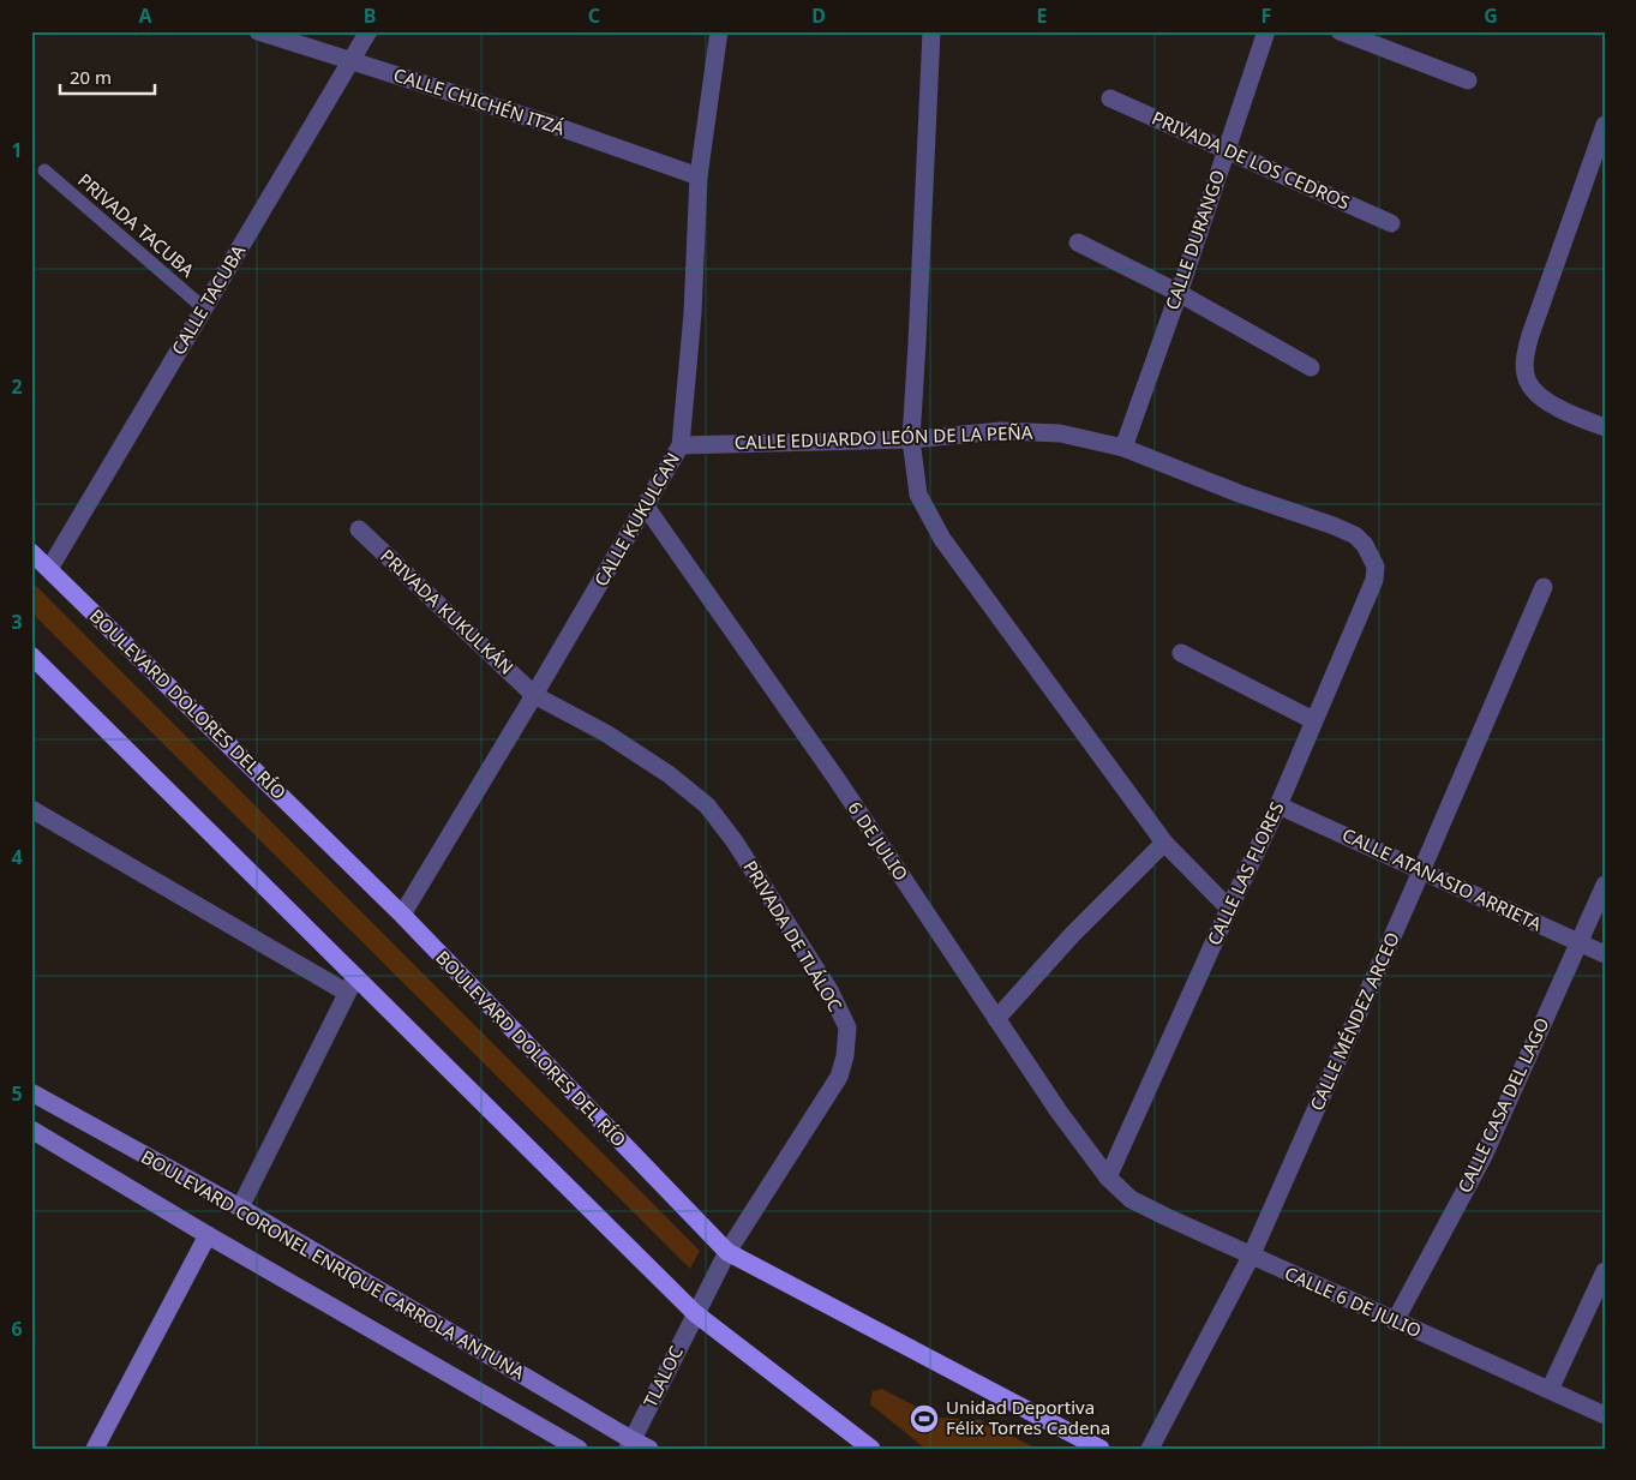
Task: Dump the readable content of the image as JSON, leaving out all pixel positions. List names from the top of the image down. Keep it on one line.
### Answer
{"streets":{"main road":["BOULEVARD DOLORES DEL RÍO","BOULEVARD CORONEL ENRIQUE CARROLA ANTUNA"],"street":["CALLE CHICHÉN ITZÁ","PRIVADA DE LOS CEDROS","CALLE DURANGO","CALLE TACUBA","CALLE EDUARDO LEÓN DE LA PEÑA","CALLE KUKULCAN","PRIVADA KUKULKÁN","6 DE JULIO","CALLE LAS FLORES","CALLE ATANASIO ARRIETA","PRIVADA DE TLÁLOC","CALLE MÉNDEZ ARCEO","CALLE CASA DEL LAGO","CALLE 6 DE JULIO","TLALOC"],"lane":["PRIVADA TACUBA"]},"crossings":[["CALLE CHICHÉN ITZÁ","CALLE TACUBA"],["CALLE CHICHÉN ITZÁ","CALLE KUKULCAN"],["PRIVADA DE LOS CEDROS","CALLE DURANGO"],["PRIVADA TACUBA","CALLE TACUBA"],["CALLE DURANGO","CALLE EDUARDO LEÓN DE LA PEÑA"],["CALLE TACUBA","BOULEVARD DOLORES DEL RÍO"],["CALLE EDUARDO LEÓN DE LA PEÑA","CALLE KUKULCAN"],["CALLE EDUARDO LEÓN DE LA PEÑA","CALLE LAS FLORES"],["CALLE KUKULCAN","PRIVADA KUKULKÁN"],["CALLE KUKULCAN","BOULEVARD DOLORES DEL RÍO"],["CALLE KUKULCAN","6 DE JULIO"],["CALLE KUKULCAN","PRIVADA DE TLÁLOC"],["PRIVADA KUKULKÁN","PRIVADA DE TLÁLOC"],["BOULEVARD DOLORES DEL RÍO","PRIVADA DE TLÁLOC"],["6 DE JULIO","CALLE LAS FLORES"],["6 DE JULIO","CALLE 6 DE JULIO"],["CALLE LAS FLORES","CALLE ATANASIO ARRIETA"],["CALLE LAS FLORES","CALLE 6 DE JULIO"],["CALLE ATANASIO ARRIETA","CALLE MÉNDEZ ARCEO"],["CALLE ATANASIO ARRIETA","CALLE CASA DEL LAGO"],["PRIVADA DE TLÁLOC","TLALOC"],["CALLE MÉNDEZ ARCEO","CALLE 6 DE JULIO"],["CALLE CASA DEL LAGO","CALLE 6 DE JULIO"],["BOULEVARD CORONEL ENRIQUE CARROLA ANTUNA","TLALOC"]],"places":{"sports":["Unidad Deportiva Félix Torres Cadena"]},"scale_bar":"20 m","grid":{"columns":["A","B","C","D","E","F","G"],"rows":["1","2","3","4","5","6"]}}
